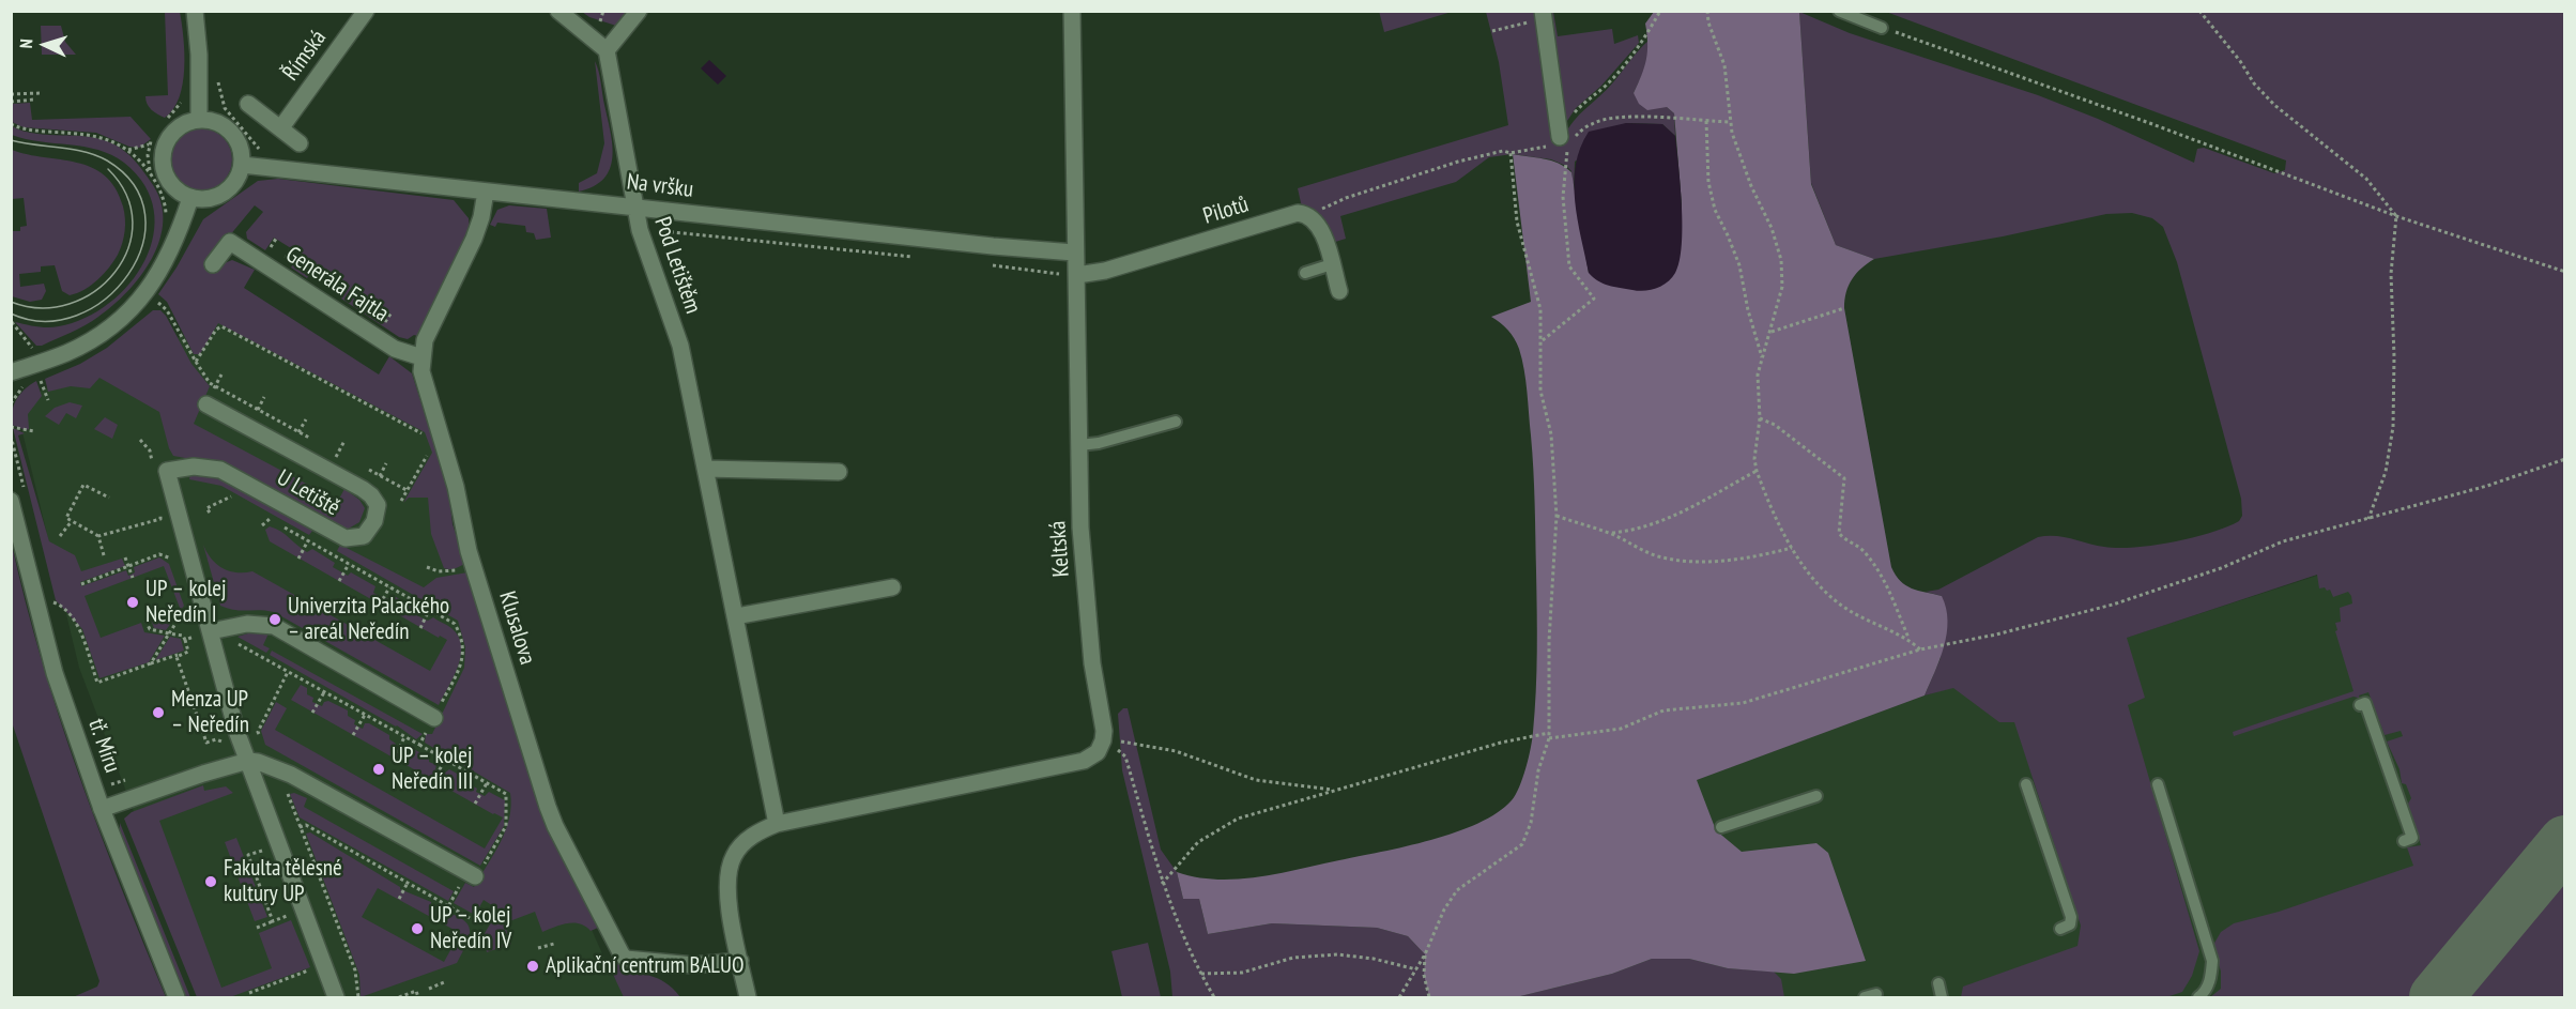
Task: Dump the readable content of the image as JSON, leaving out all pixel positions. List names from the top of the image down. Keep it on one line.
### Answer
{"streets":{"street":["Římská","Na vršku","Pilotů","Pod Letištěm","Generála Fajtla","U Letiště","Keltská","Klusalova","tř. Míru"]},"crossings":[["Na vršku","Pod Letištěm"],["Na vršku","Keltská"],["Na vršku","Klusalova"],["Pilotů","Keltská"],["Generála Fajtla","Klusalova"]],"places":["UP – kolej Neředín I","Univerzita Palackého – areál Neředín","Menza UP – Neředín","UP – kolej Neředín III","Fakulta tělesné kultury UP","UP – kolej Neředín IV","Aplikační centrum BALUO"],"north":"left"}
